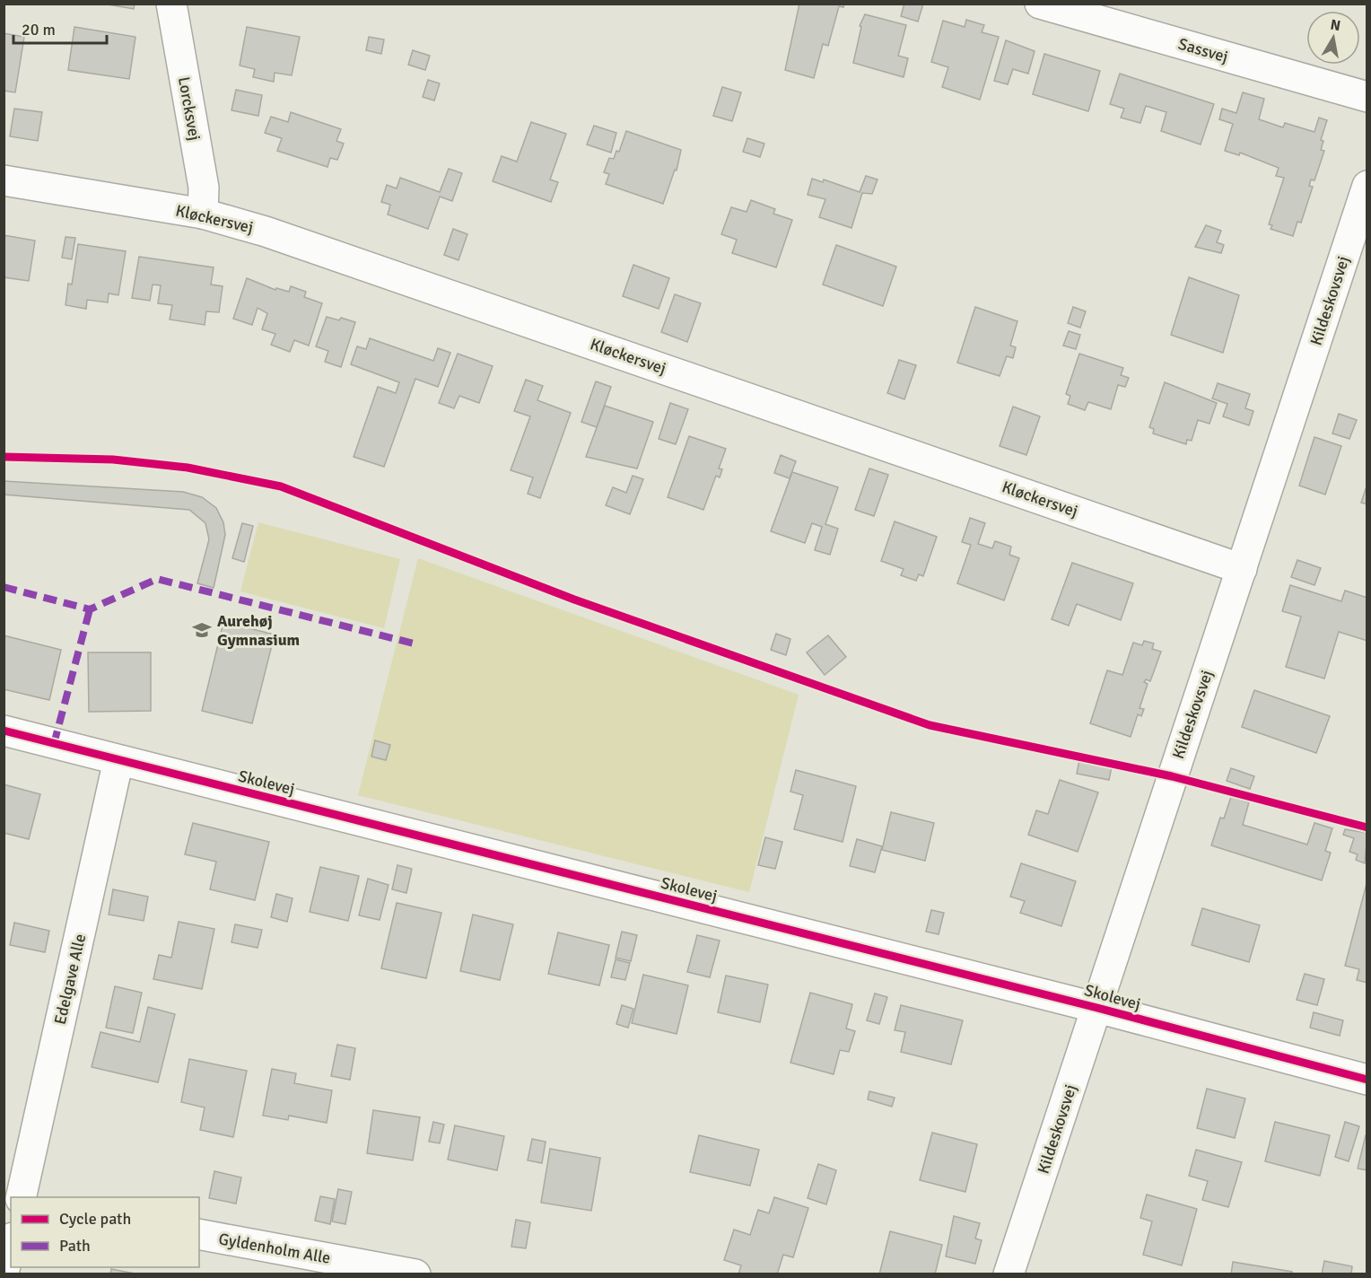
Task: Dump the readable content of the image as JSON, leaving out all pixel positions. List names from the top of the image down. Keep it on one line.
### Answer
{"streets":{"street":["Sassvej","Lorcksvej","Kløckersvej","Kildeskovsvej","Skolevej","Edelgave Alle","Gyldenholm Alle"]},"crossings":[["Lorcksvej","Kløckersvej"],["Kløckersvej","Kildeskovsvej"],["Kildeskovsvej","Skolevej"],["Skolevej","Edelgave Alle"]],"places":{"school or university":["Aurehøj Gymnasium"]},"legend":["Cycle path","Path"],"scale_bar":"20 m","north":"top"}
